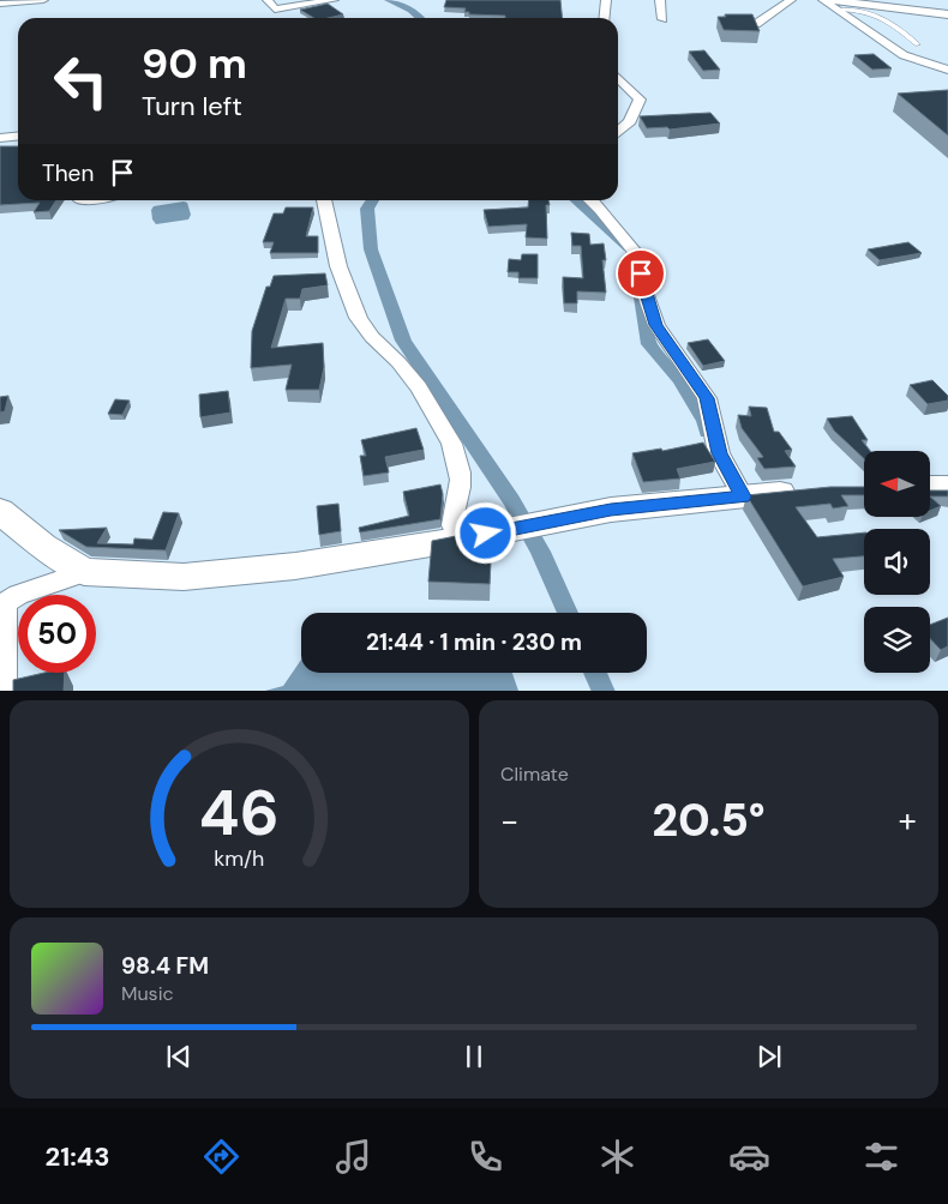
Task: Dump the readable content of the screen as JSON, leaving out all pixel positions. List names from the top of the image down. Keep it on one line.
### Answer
{"north":"left","page":{"turn":["90 m","Turn left"],"then":"Then","limit":"50","trip":"21:44 · 1 min · 230 m","tile":"Climate","heat":["−","20.5°","+"],"song":["98.4 FM","Music"],"tabs":"21:43","gauge":["46","km/h"]}}
